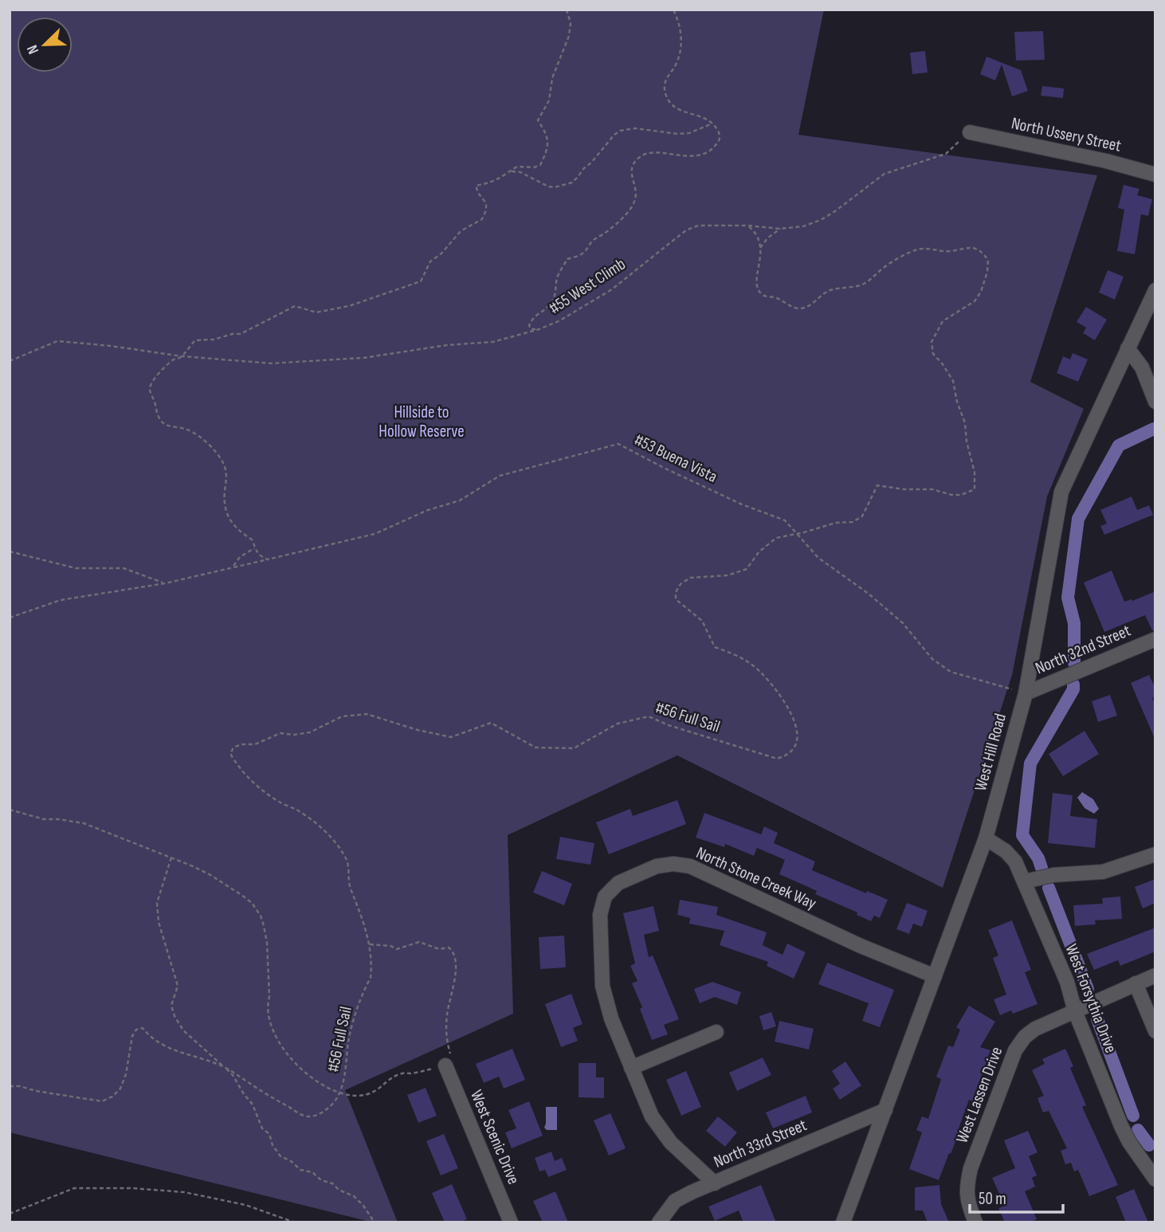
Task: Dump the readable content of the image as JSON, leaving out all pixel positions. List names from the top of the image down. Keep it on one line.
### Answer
{"streets":{"street":["North Ussery Street","North 32nd Street","West Hill Road","North Stone Creek Way","West Forsythia Drive","West Lassen Drive","West Scenic Drive","North 33rd Street"],"path":["#55 West Climb","#53 Buena Vista","#56 Full Sail"]},"crossings":[["North Ussery Street","#55 West Climb"],["#53 Buena Vista","North 32nd Street"],["#53 Buena Vista","#56 Full Sail"],["#53 Buena Vista","West Hill Road"],["North 32nd Street","West Hill Road"],["West Hill Road","North Stone Creek Way"],["West Hill Road","West Forsythia Drive"],["West Hill Road","North 33rd Street"],["North Stone Creek Way","North 33rd Street"],["West Forsythia Drive","West Lassen Drive"]],"parks":["Hillside to Hollow Reserve"],"scale_bar":"50 m","north":"bottom left"}
